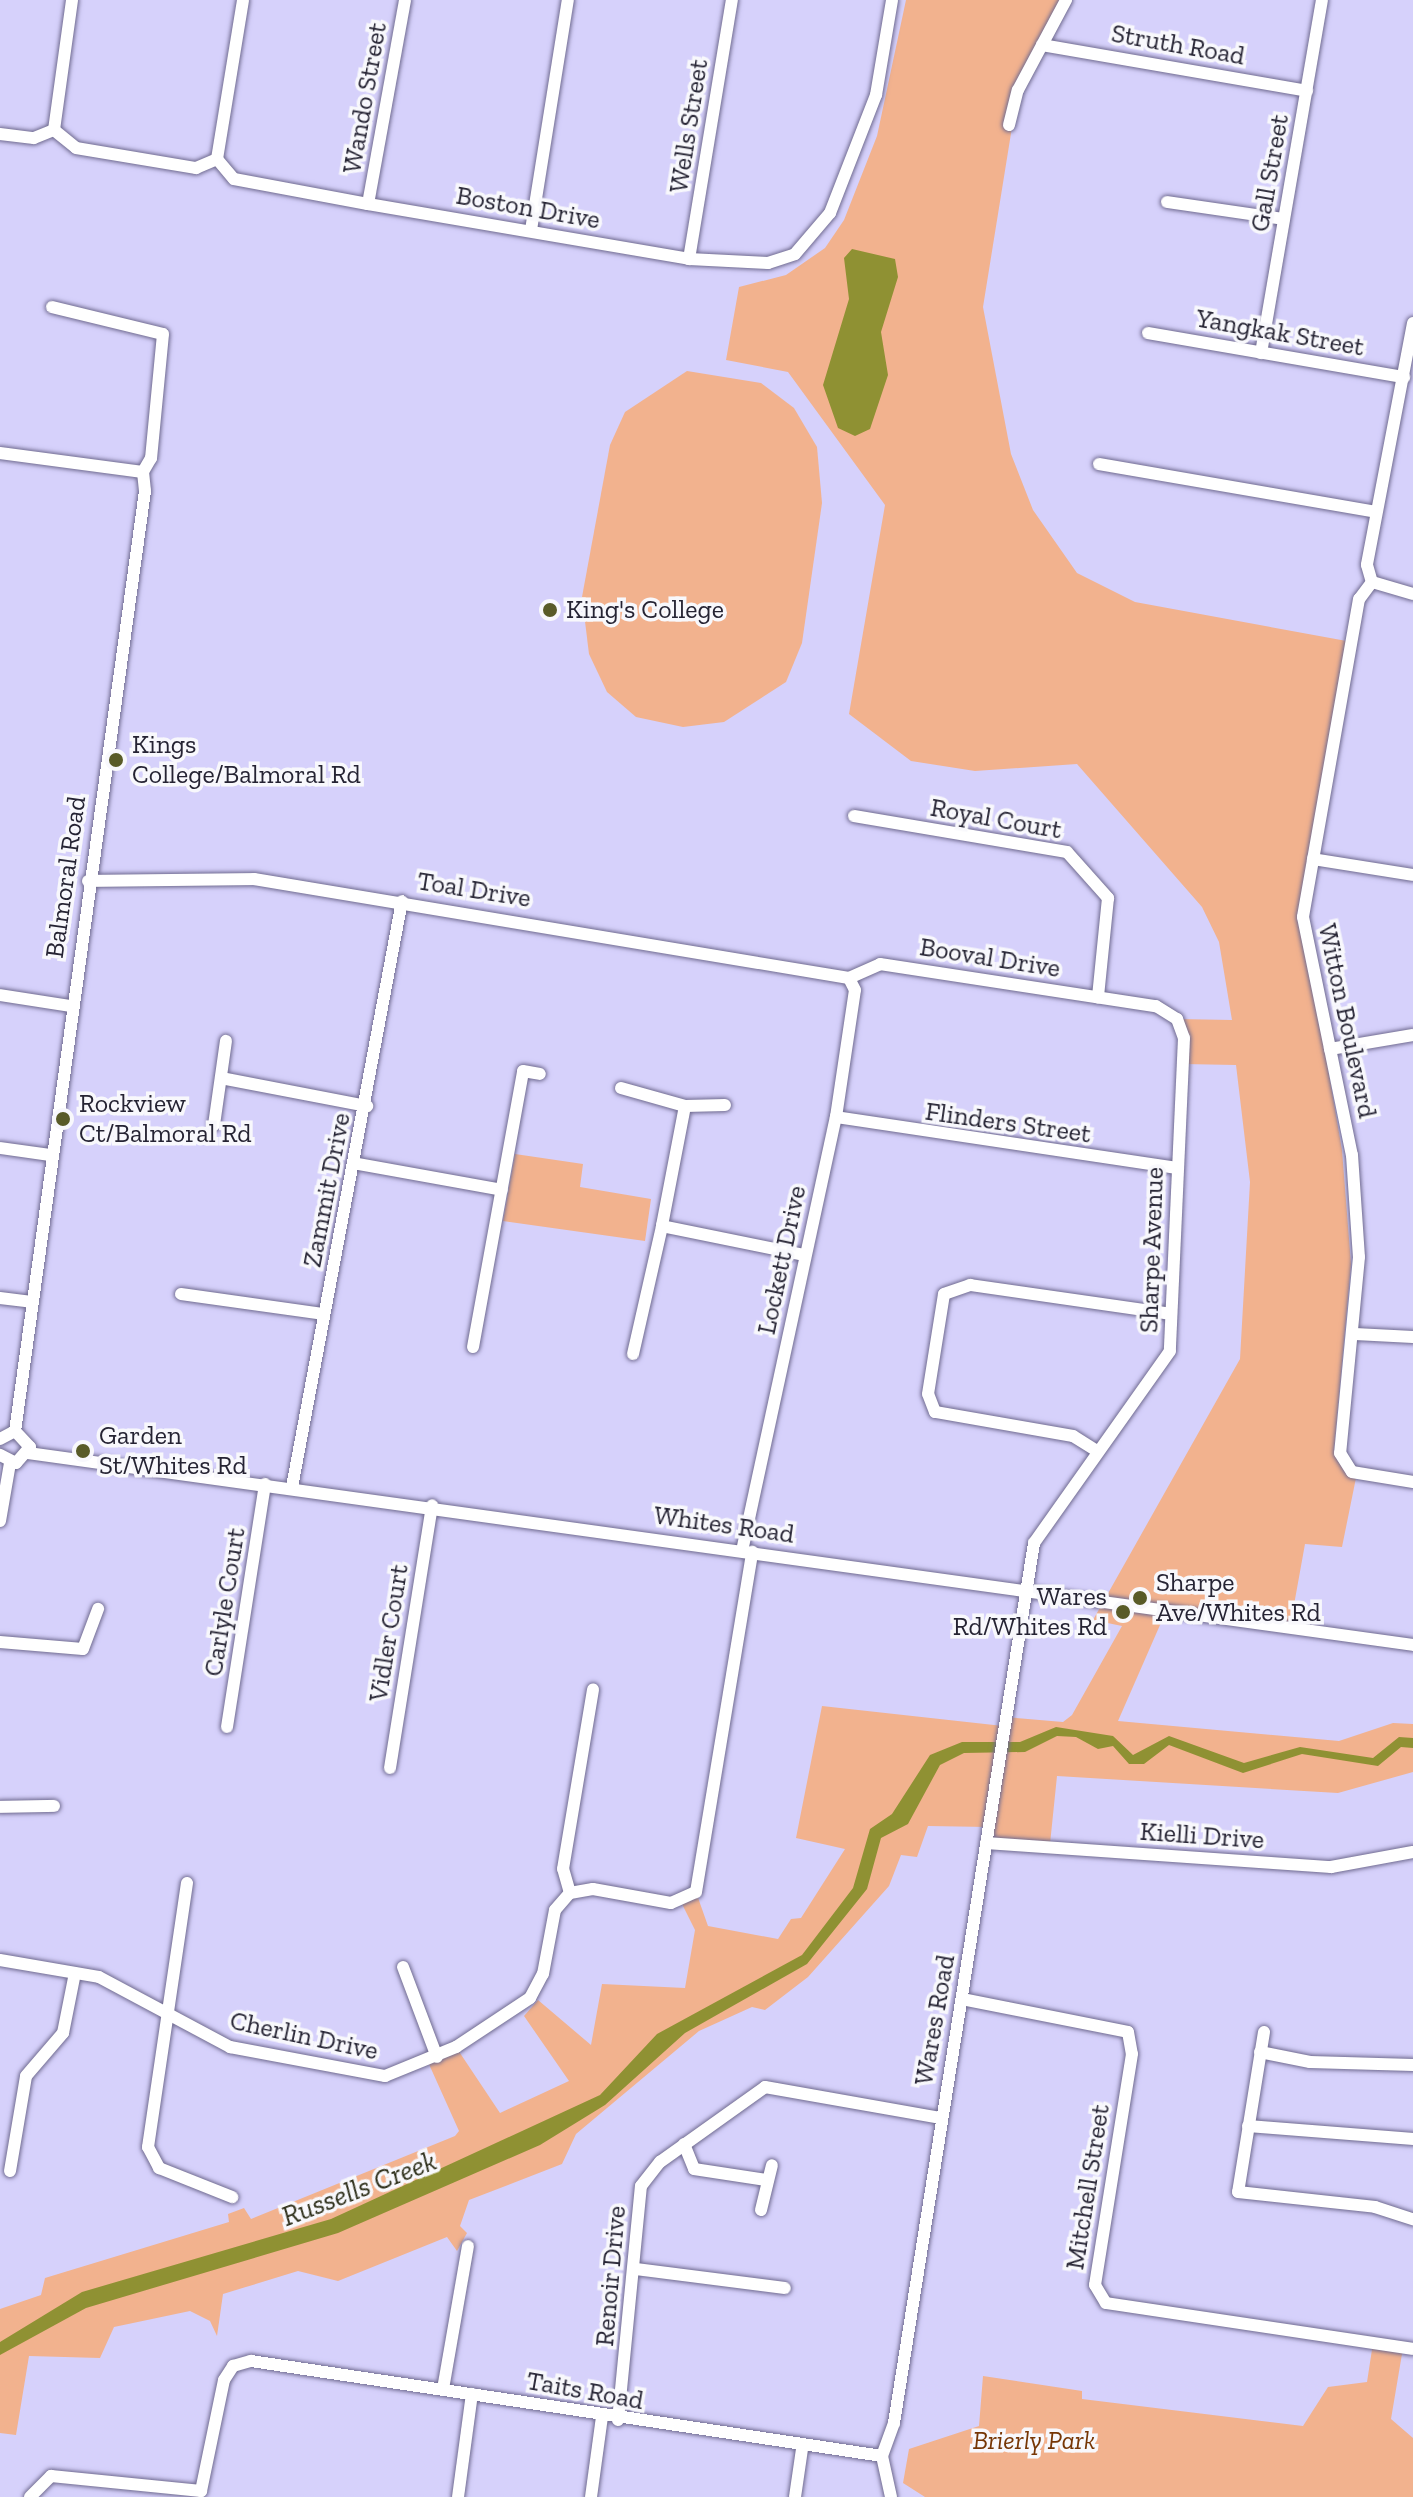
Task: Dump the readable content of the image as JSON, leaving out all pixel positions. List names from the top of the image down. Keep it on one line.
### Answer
{"streets":{"street":["Struth Road","Wando Street","Wells Street","Gall Street","Boston Drive","Yangkak Street","Royal Court","Balmoral Road","Toal Drive","Booval Drive","Witton Boulevard","Flinders Street","Zammit Drive","Sharpe Avenue","Lockett Drive","Whites Road","Carlyle Court","Vidler Court","Kielli Drive","Wares Road","Cherlin Drive","Mitchell Street","Renoir Drive","Taits Road"]},"crossings":[["Struth Road","Gall Street"],["Wando Street","Boston Drive"],["Wells Street","Boston Drive"],["Gall Street","Yangkak Street"],["Yangkak Street","Witton Boulevard"],["Royal Court","Booval Drive"],["Balmoral Road","Toal Drive"],["Toal Drive","Booval Drive"],["Toal Drive","Zammit Drive"],["Toal Drive","Lockett Drive"],["Booval Drive","Sharpe Avenue"],["Booval Drive","Lockett Drive"],["Flinders Street","Sharpe Avenue"],["Flinders Street","Lockett Drive"],["Zammit Drive","Whites Road"],["Sharpe Avenue","Whites Road"],["Sharpe Avenue","Wares Road"],["Lockett Drive","Whites Road"],["Whites Road","Carlyle Court"],["Whites Road","Vidler Court"],["Whites Road","Wares Road"],["Kielli Drive","Wares Road"],["Wares Road","Mitchell Street"],["Wares Road","Renoir Drive"],["Wares Road","Taits Road"],["Renoir Drive","Taits Road"]],"water":["Russells Creek"],"parks":["Brierly Park"],"places":["King's College","Kings College/Balmoral Rd","Rockview Ct/Balmoral Rd","Garden St/Whites Rd","Sharpe Ave/Whites Rd","Wares Rd/Whites Rd"]}
